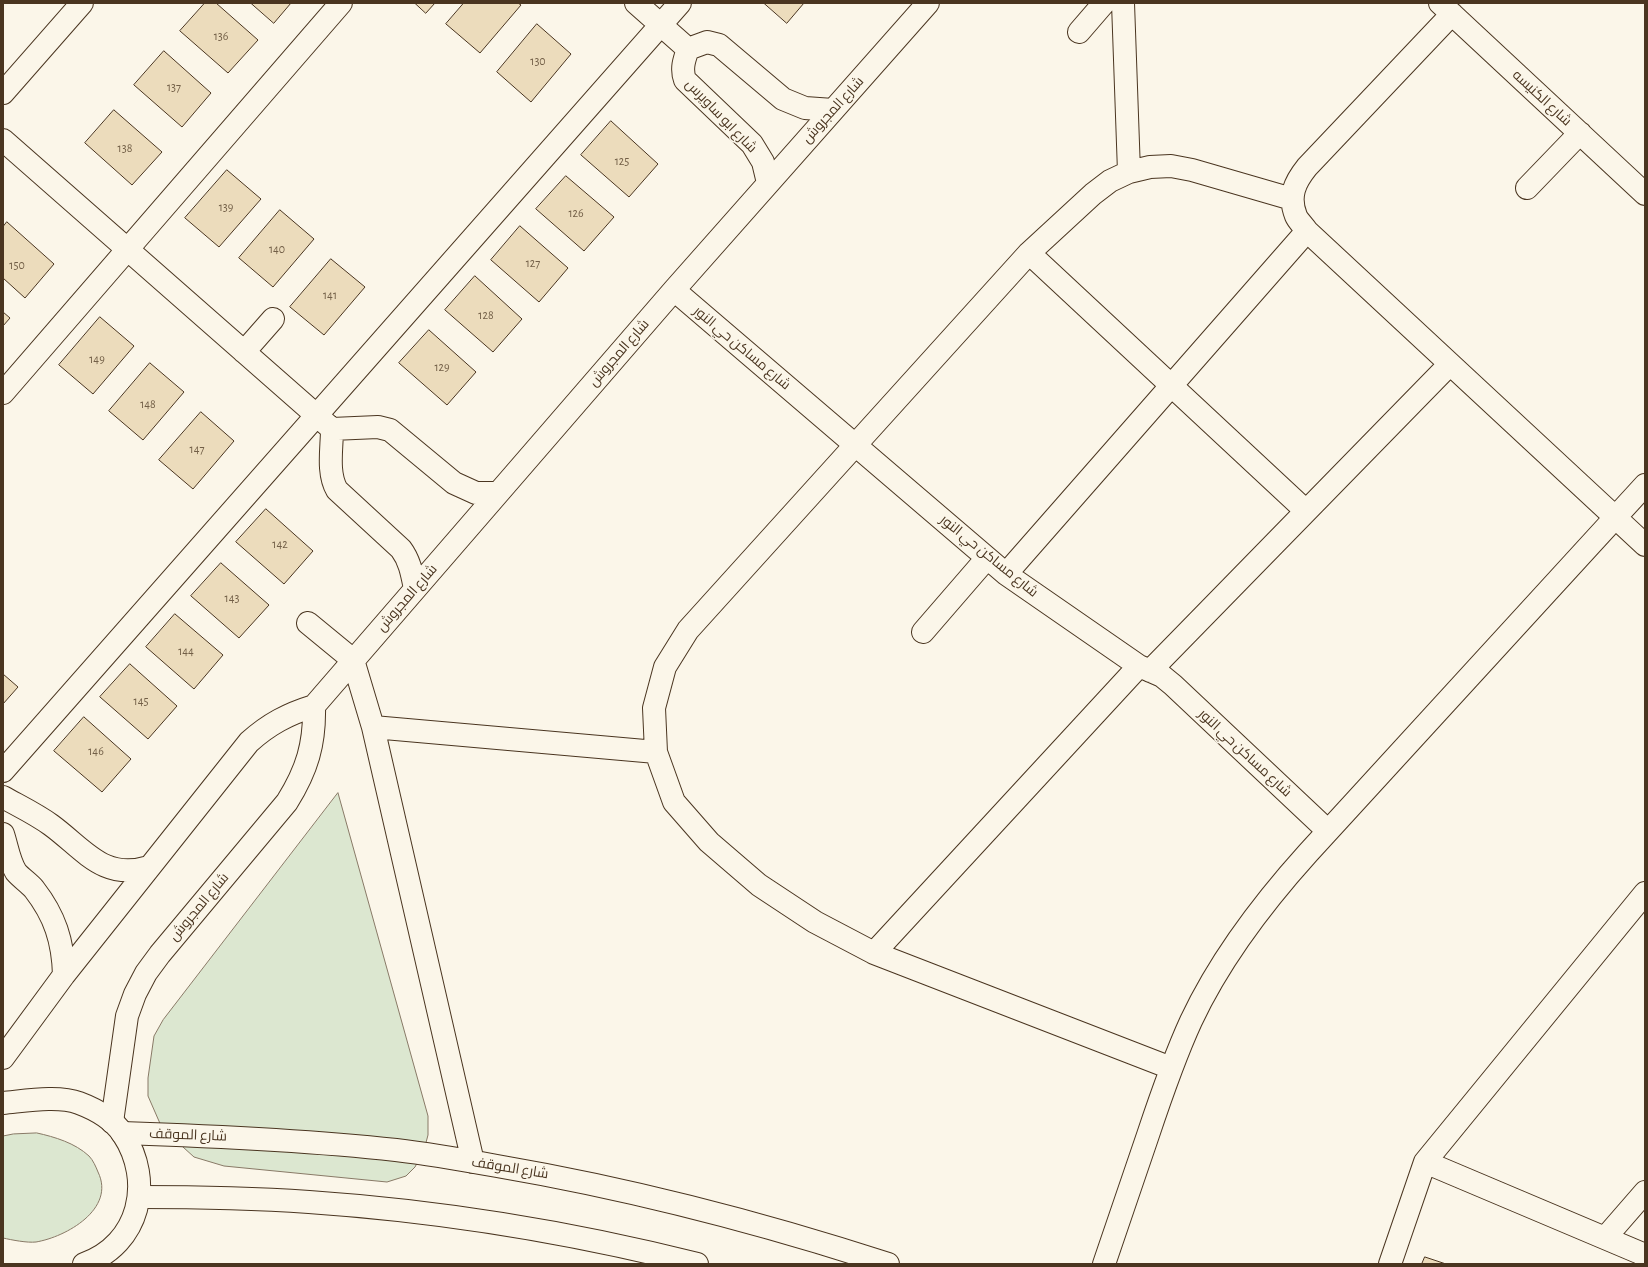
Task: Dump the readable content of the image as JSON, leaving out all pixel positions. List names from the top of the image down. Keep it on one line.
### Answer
{"streets":{"street":["شارع الكنيسه","شارع المجروش","شارع ابو ساويرس","شارع مساكن حي النور","شارع الموقف"]},"crossings":[["شارع المجروش","شارع ابو ساويرس"],["شارع المجروش","شارع مساكن حي النور"],["شارع المجروش","شارع الموقف"]],"house_numbers":["136","130","137","138","125","139","126","140","127","150","141","128","149","129","148","147","142","143","144","145","146"]}
